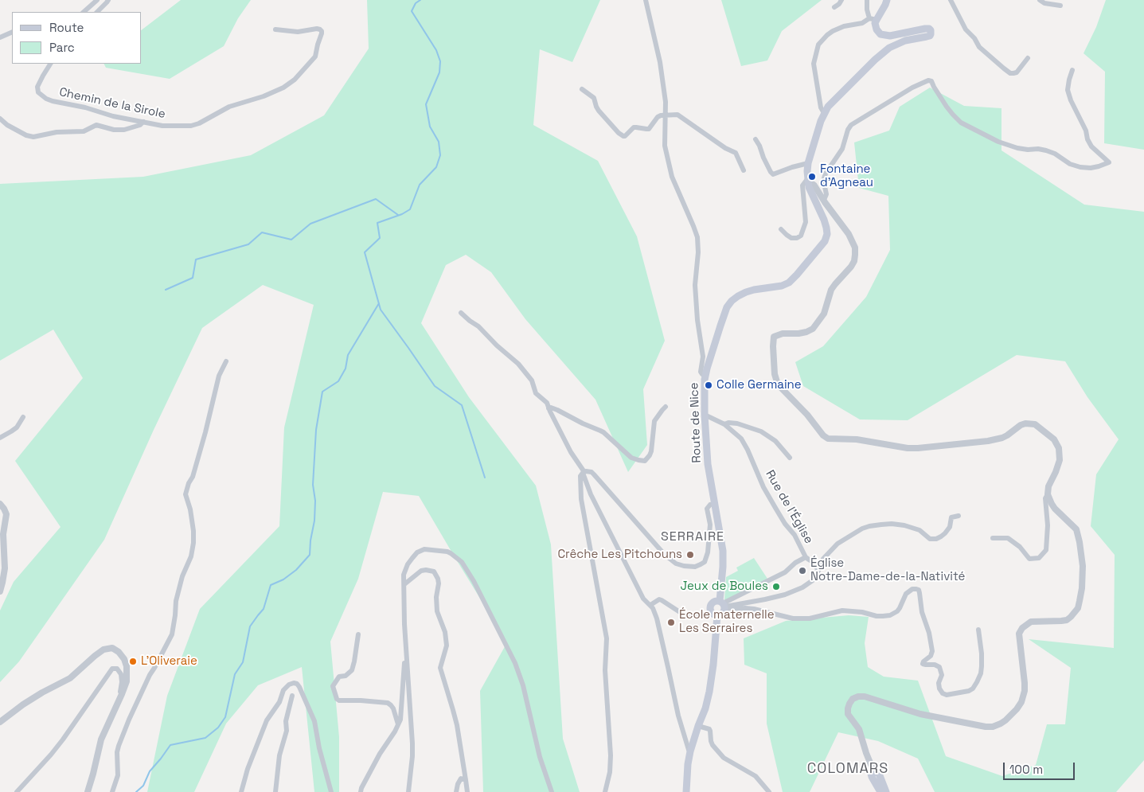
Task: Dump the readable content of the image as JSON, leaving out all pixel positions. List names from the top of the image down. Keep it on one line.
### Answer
{"streets":{"main road":["Route de Nice"],"street":["Chemin de la Sirole","Rue de l'Église"]},"crossings":[["Route de Nice","Rue de l'Église"]],"districts":["SERRAIRE","COLOMARS"],"places":["Fontaine d'Agneau","Colle Germaine","Crêche Les Pitchouns","Église Notre-Dame-de-la-Nativité","Jeux de Boules","École maternelle Les Serraires","L'Oliveraie"],"legend":["Route","Parc"],"scale_bar":"100 m"}
